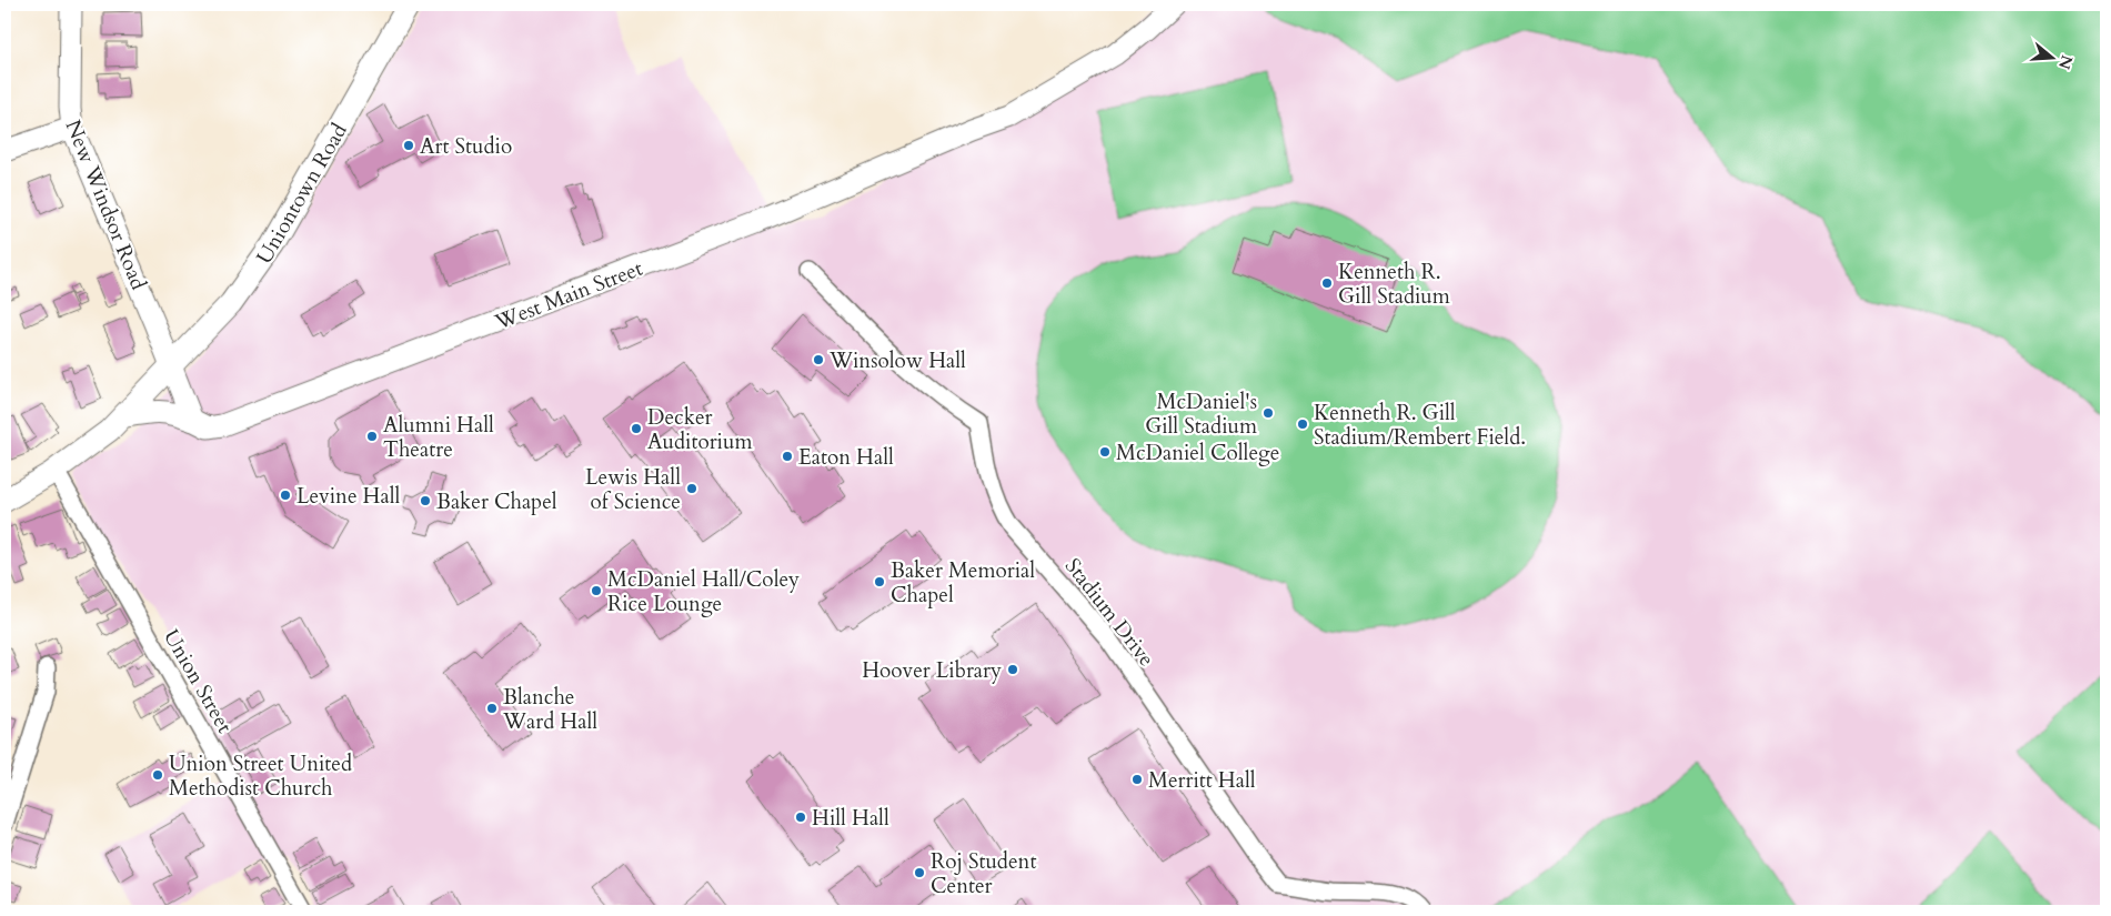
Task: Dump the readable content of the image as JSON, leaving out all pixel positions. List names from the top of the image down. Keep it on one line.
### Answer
{"streets":{"main road":["Uniontown Road"],"street":["New Windsor Road","West Main Street","Stadium Drive","Union Street"]},"crossings":[["Uniontown Road","New Windsor Road"]],"places":["Art Studio","Kenneth R. Gill Stadium","Winsolow Hall","McDaniel's Gill Stadium","Kenneth R. Gill Stadium/Rembert Field.","Decker Auditorium","Alumni Hall Theatre","McDaniel College","Eaton Hall","Lewis Hall of Science","Levine Hall","Baker Chapel","Baker Memorial Chapel","McDaniel Hall/Coley Rice Lounge","Hoover Library","Blanche Ward Hall","Union Street United Methodist Church","Merritt Hall","Hill Hall","Roj Student Center"],"north":"right"}
